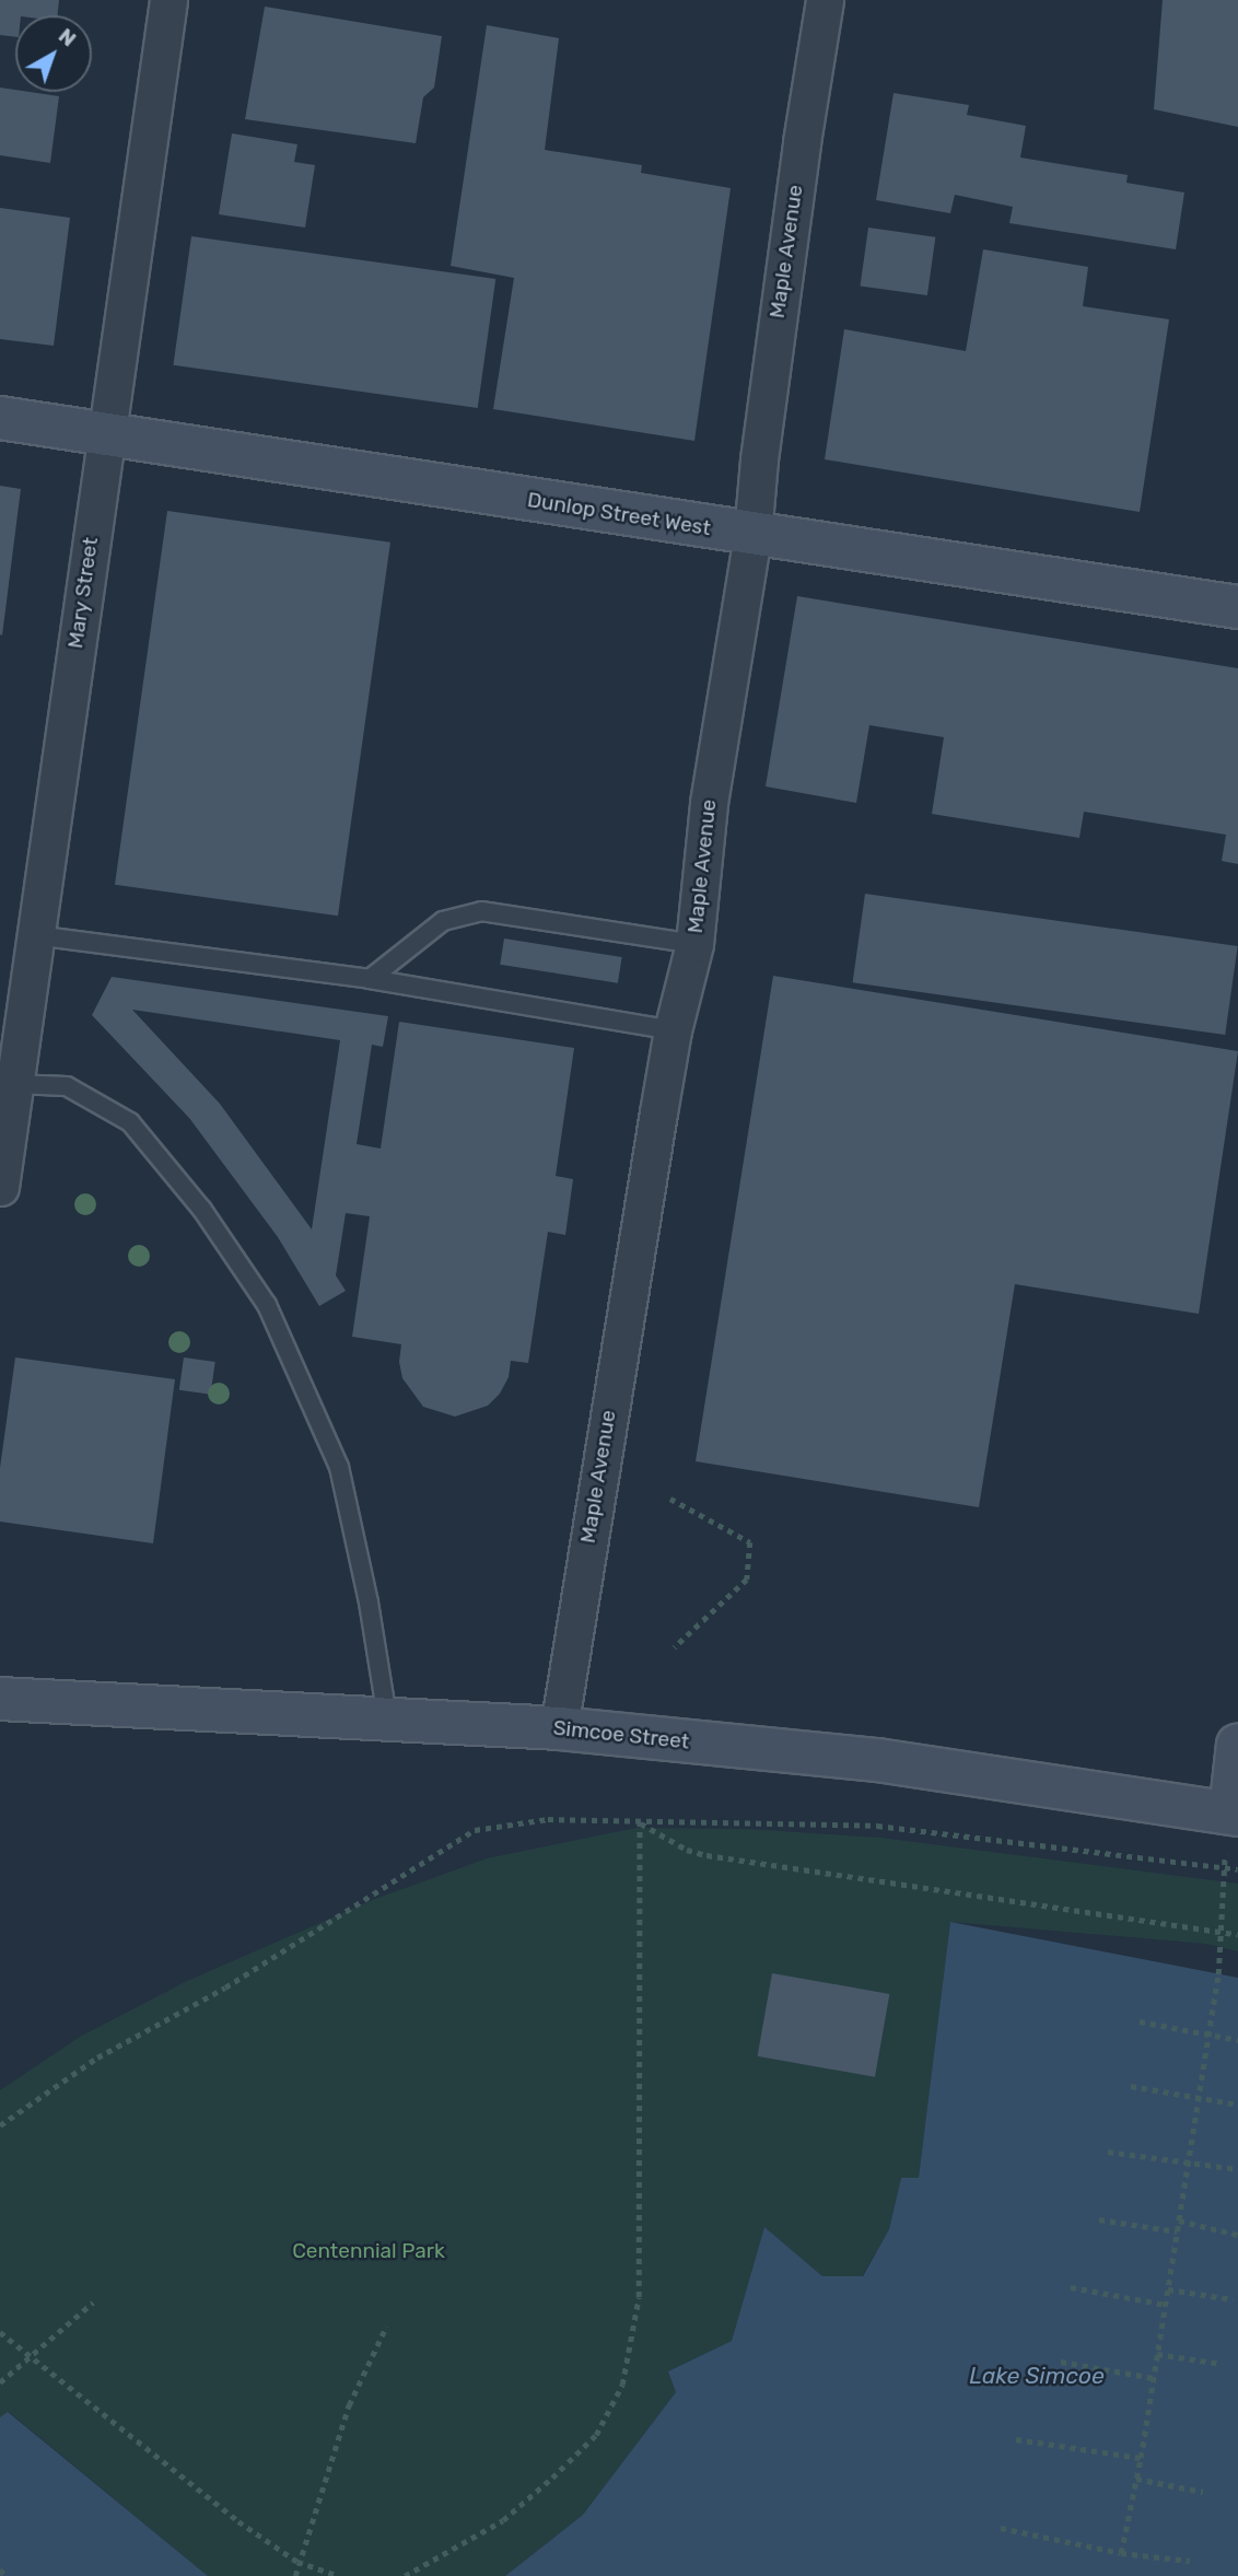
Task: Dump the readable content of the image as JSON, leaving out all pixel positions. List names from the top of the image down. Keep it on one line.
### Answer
{"streets":{"main road":["Dunlop Street West","Simcoe Street"],"street":["Maple Avenue","Mary Street"]},"crossings":[["Maple Avenue","Dunlop Street West"],["Maple Avenue","Simcoe Street"],["Dunlop Street West","Mary Street"]],"water":["Lake Simcoe"],"parks":["Centennial Park"],"north":"top right"}
